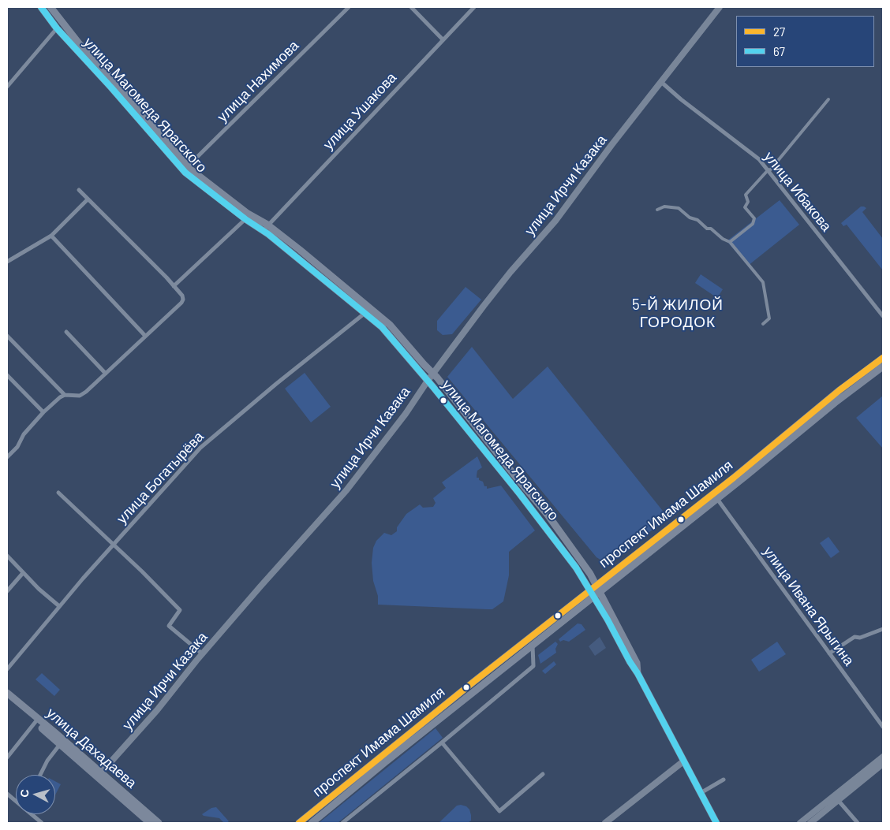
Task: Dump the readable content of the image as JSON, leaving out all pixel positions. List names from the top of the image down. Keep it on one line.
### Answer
{"streets":{"main road":["улица Магомеда Ярагского","улица Ирчи Казака","проспект Имама Шамиля","улица Дахадаева"],"street":["улица Нахимова","улица Ушакова","улица Ибакова","улица Богатырёва","улица Ивана Ярыгина"]},"crossings":[["улица Нахимова","улица Магомеда Ярагского"],["улица Магомеда Ярагского","улица Ушакова"],["улица Магомеда Ярагского","улица Ирчи Казака"],["улица Магомеда Ярагского","улица Богатырёва"],["улица Магомеда Ярагского","проспект Имама Шамиля"],["улица Ирчи Казака","улица Ибакова"],["улица Ирчи Казака","улица Дахадаева"],["проспект Имама Шамиля","улица Ивана Ярыгина"]],"districts":["5-Й ЖИЛОЙ ГОРОДОК"],"lines":["transit line 67","transit line 27"],"legend":["27","67"],"north":"left"}
